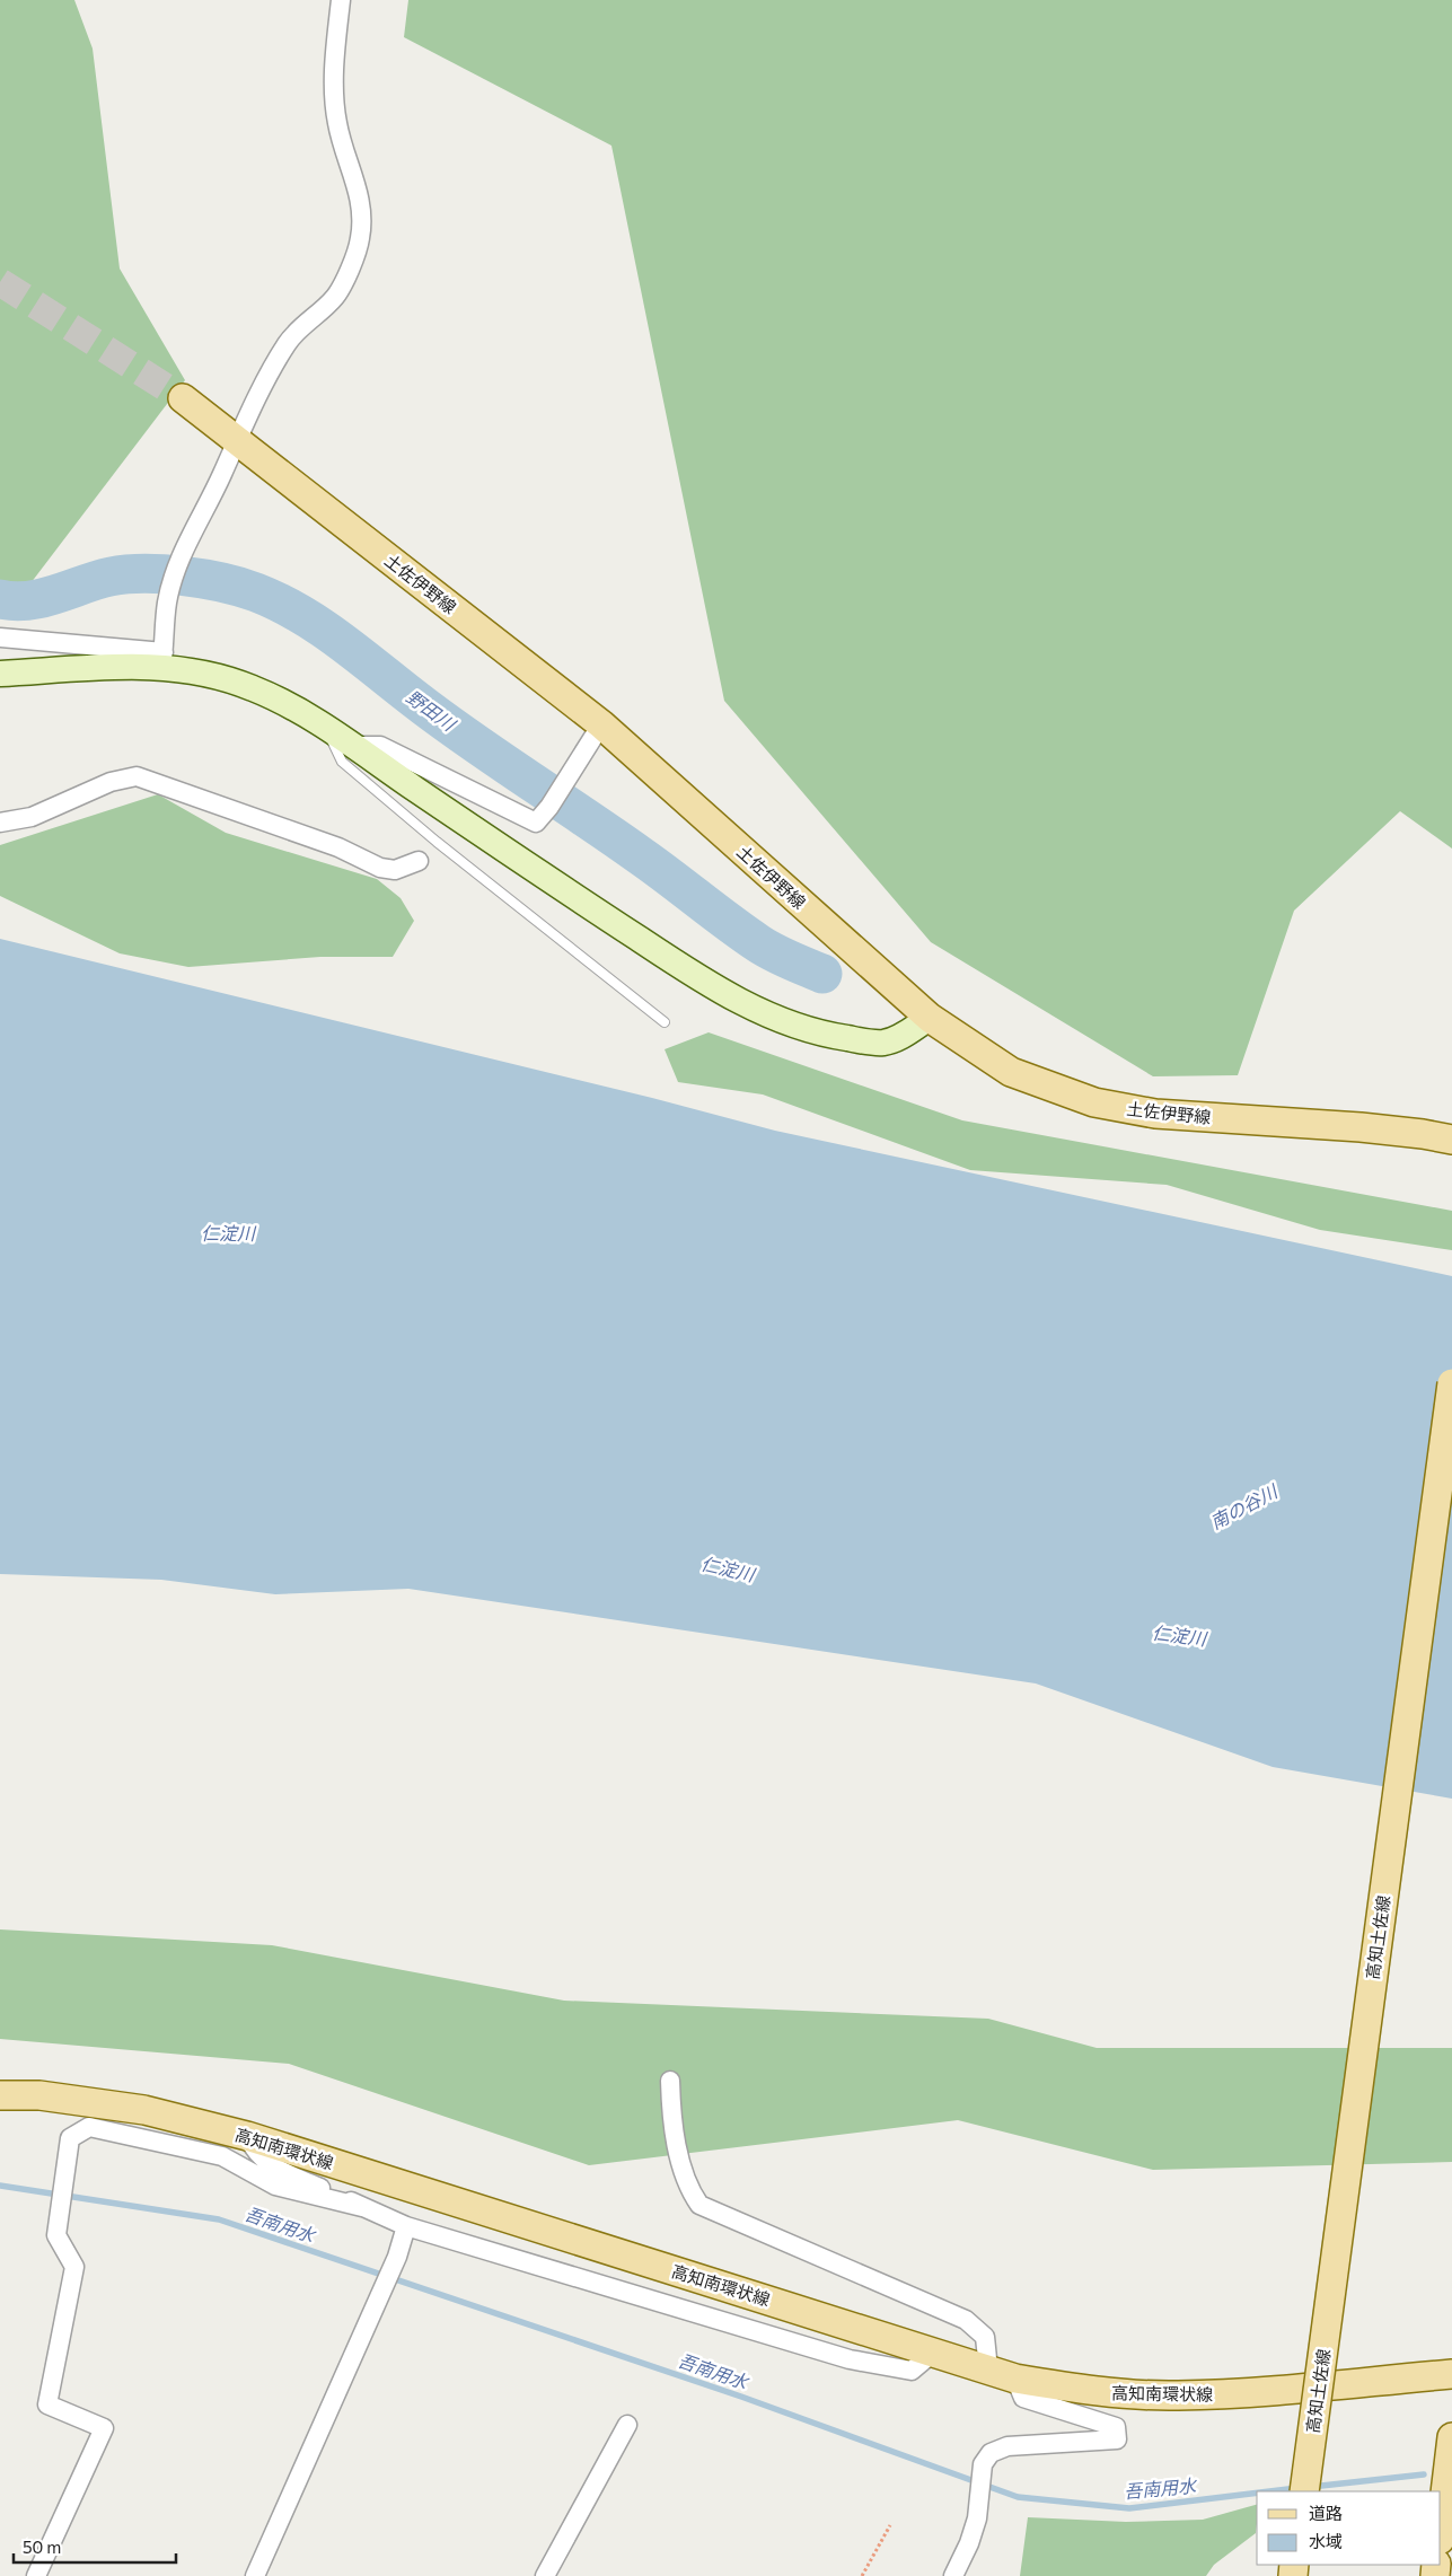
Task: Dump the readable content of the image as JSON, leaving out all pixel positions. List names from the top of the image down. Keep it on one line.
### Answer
{"streets":{"main road":["土佐伊野線","高知土佐線","高知南環状線"]},"water":["野田川","仁淀川","南の谷川","吾南用水"],"legend":["道路","水域"],"scale_bar":"50 m"}
